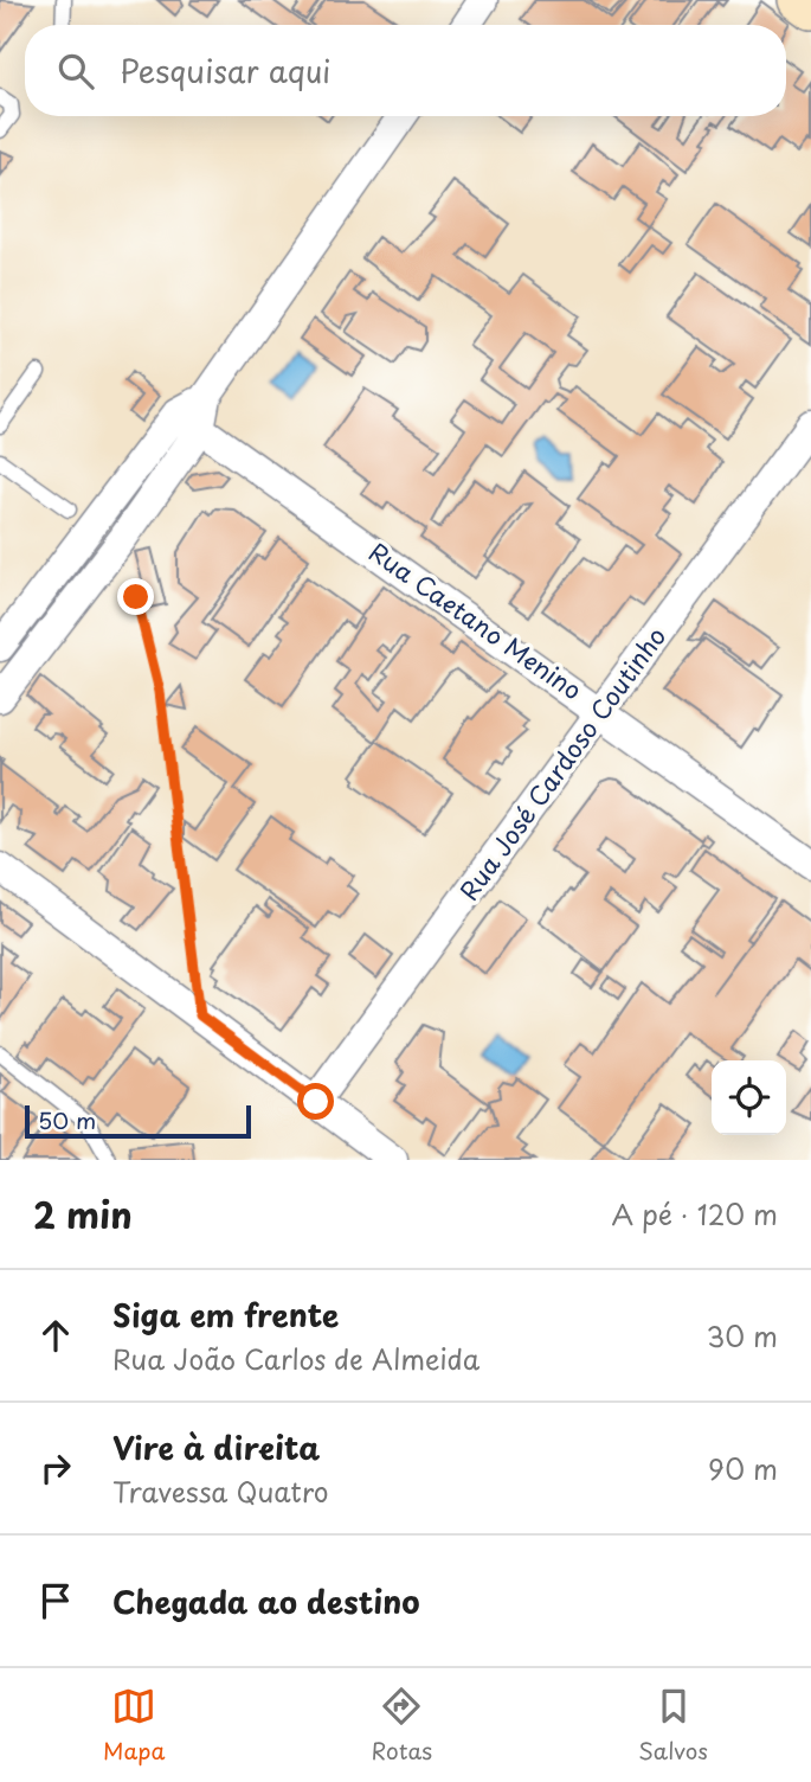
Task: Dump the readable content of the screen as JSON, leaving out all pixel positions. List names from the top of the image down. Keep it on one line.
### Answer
{"streets":{"street":["Rua Caetano Menino","Rua José Cardoso Coutinho"]},"crossings":[["Rua Caetano Menino","Rua José Cardoso Coutinho"]],"scale_bar":"50 m","page":{"search":"Pesquisar aqui","scale":"50 m","heading":["2 min","A pé · 120 m"],"list":[["Siga em frente","Rua João Carlos de Almeida","30 m"],["Vire à direita","Travessa Quatro","90 m"],"Chegada ao destino"],"nav":["Mapa","Rotas","Salvos"]}}
